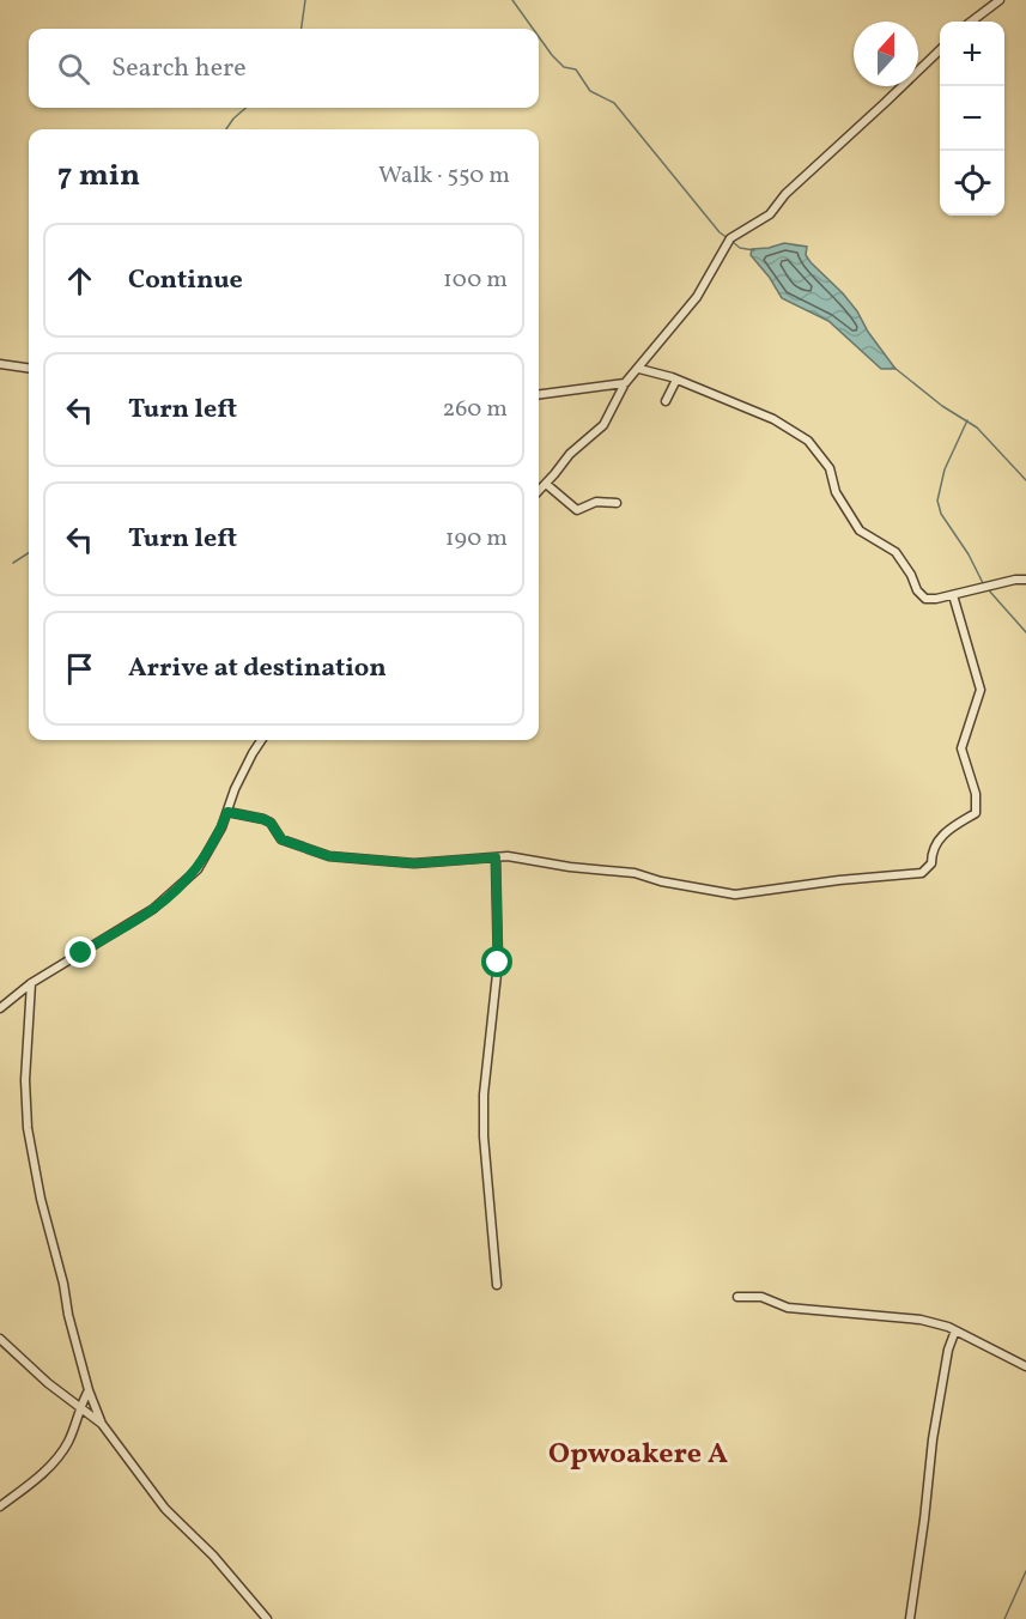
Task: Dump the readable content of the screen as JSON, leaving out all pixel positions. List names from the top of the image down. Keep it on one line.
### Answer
{"districts":["Opwoakere A"],"north":"top","page":{"map_buttons":["+","−"],"search":"Search here","heading":["7 min","Walk · 550 m"],"list":[["Continue","100 m"],["Turn left","260 m"],["Turn left","190 m"],"Arrive at destination"]}}
